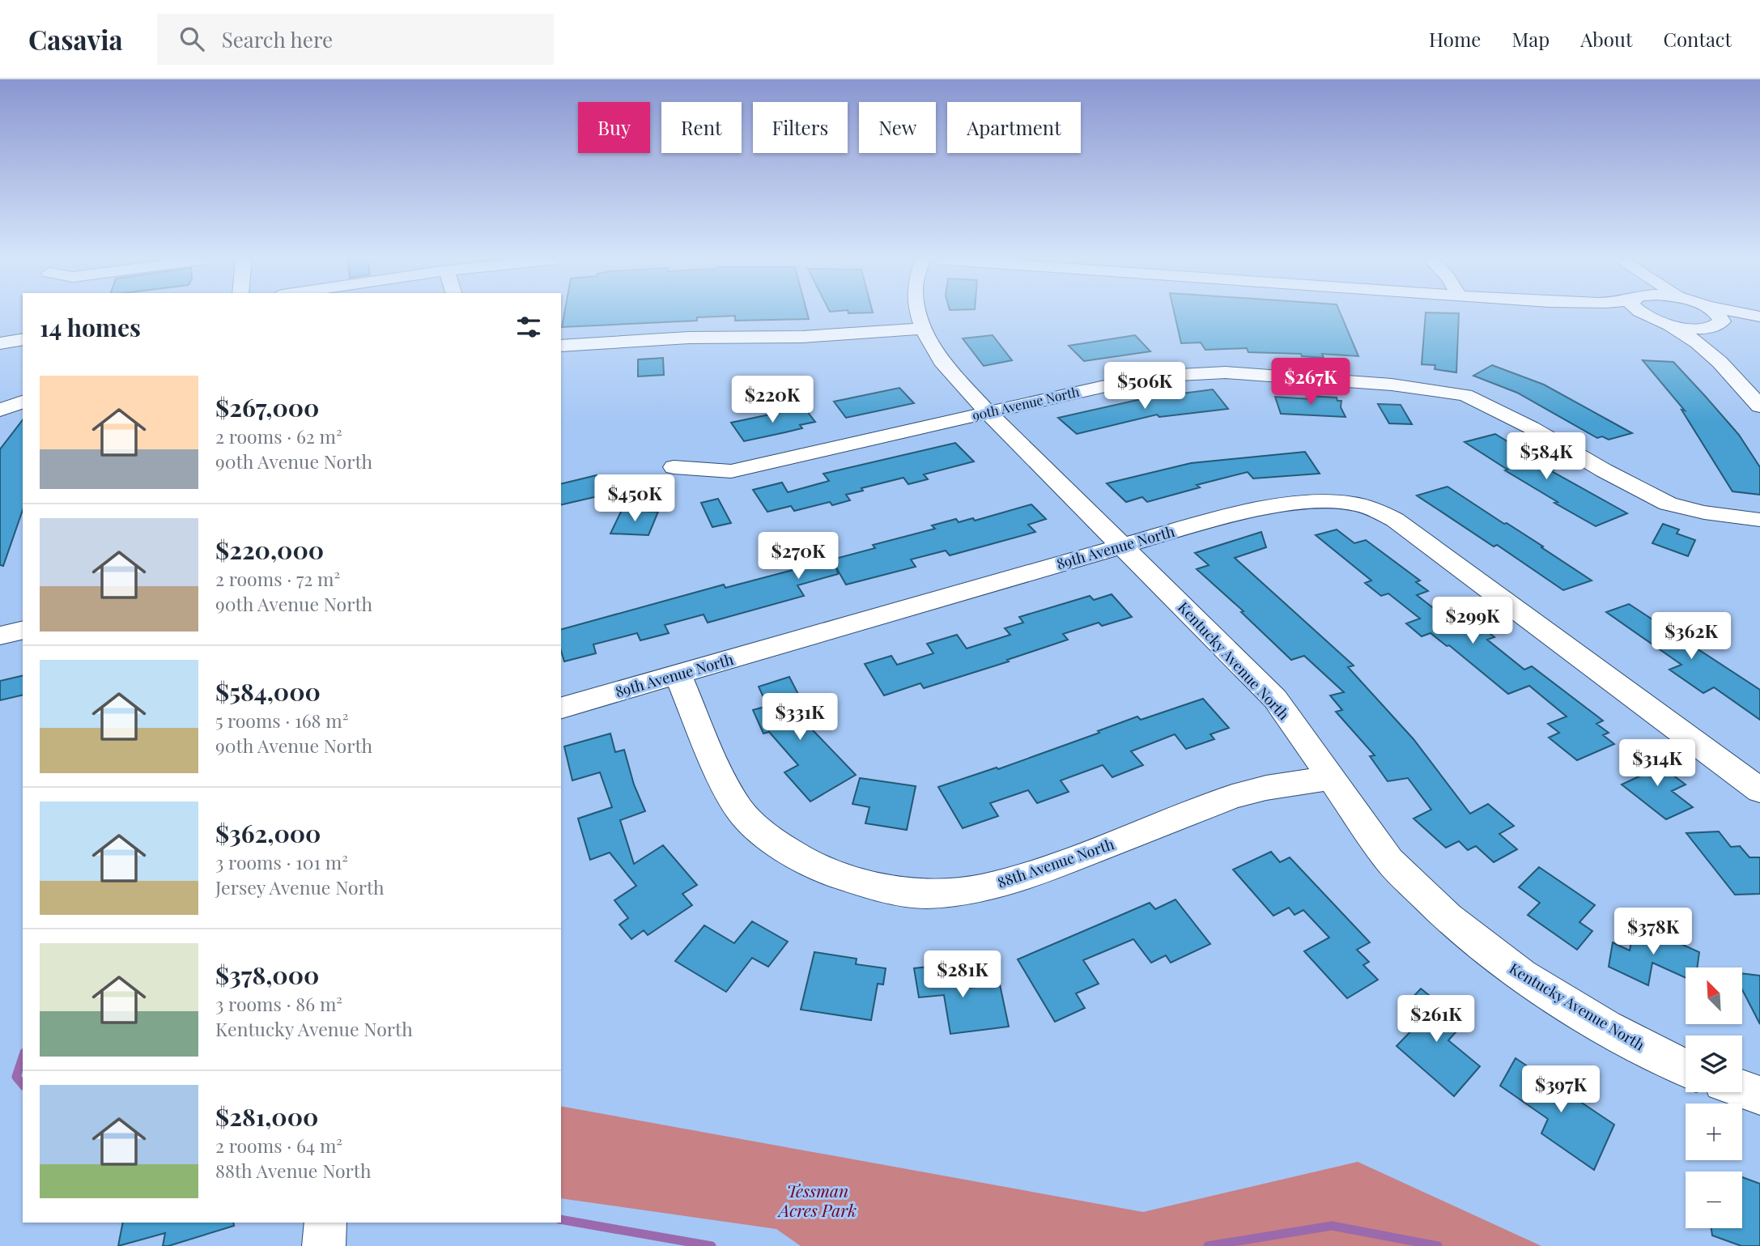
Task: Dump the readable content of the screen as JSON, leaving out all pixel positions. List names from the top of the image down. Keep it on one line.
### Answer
{"streets":{"street":["90th Avenue North","89th Avenue North","Kentucky Avenue North","88th Avenue North"]},"crossings":[["90th Avenue North","Kentucky Avenue North"],["89th Avenue North","Kentucky Avenue North"],["89th Avenue North","88th Avenue North"],["Kentucky Avenue North","88th Avenue North"]],"parks":["Tessman Acres Park"],"north":"top left","page":{"header":"Casavia","search":"Search here","nav":["Home","Map","About","Contact"],"chip":["Buy","Rent","Filters","New","Apartment"],"heading":"14 homes","price":["$267K","$506K","$220K","$584K","$450K","$270K","$299K","$362K","$331K","$314K","$378K","$281K","$261K","$397K"],"list":[{"name":"$267,000","note":"2 rooms · 62 m² · 90th Avenue North"},{"name":"$220,000","note":"2 rooms · 72 m² · 90th Avenue North"},{"name":"$584,000","note":"5 rooms · 168 m² · 90th Avenue North"},{"name":"$362,000","note":"3 rooms · 101 m² · Jersey Avenue North"},{"name":"$378,000","note":"3 rooms · 86 m² · Kentucky Avenue North"},{"name":"$281,000","note":"2 rooms · 64 m² · 88th Avenue North"}],"map_buttons":["+","−"]}}
